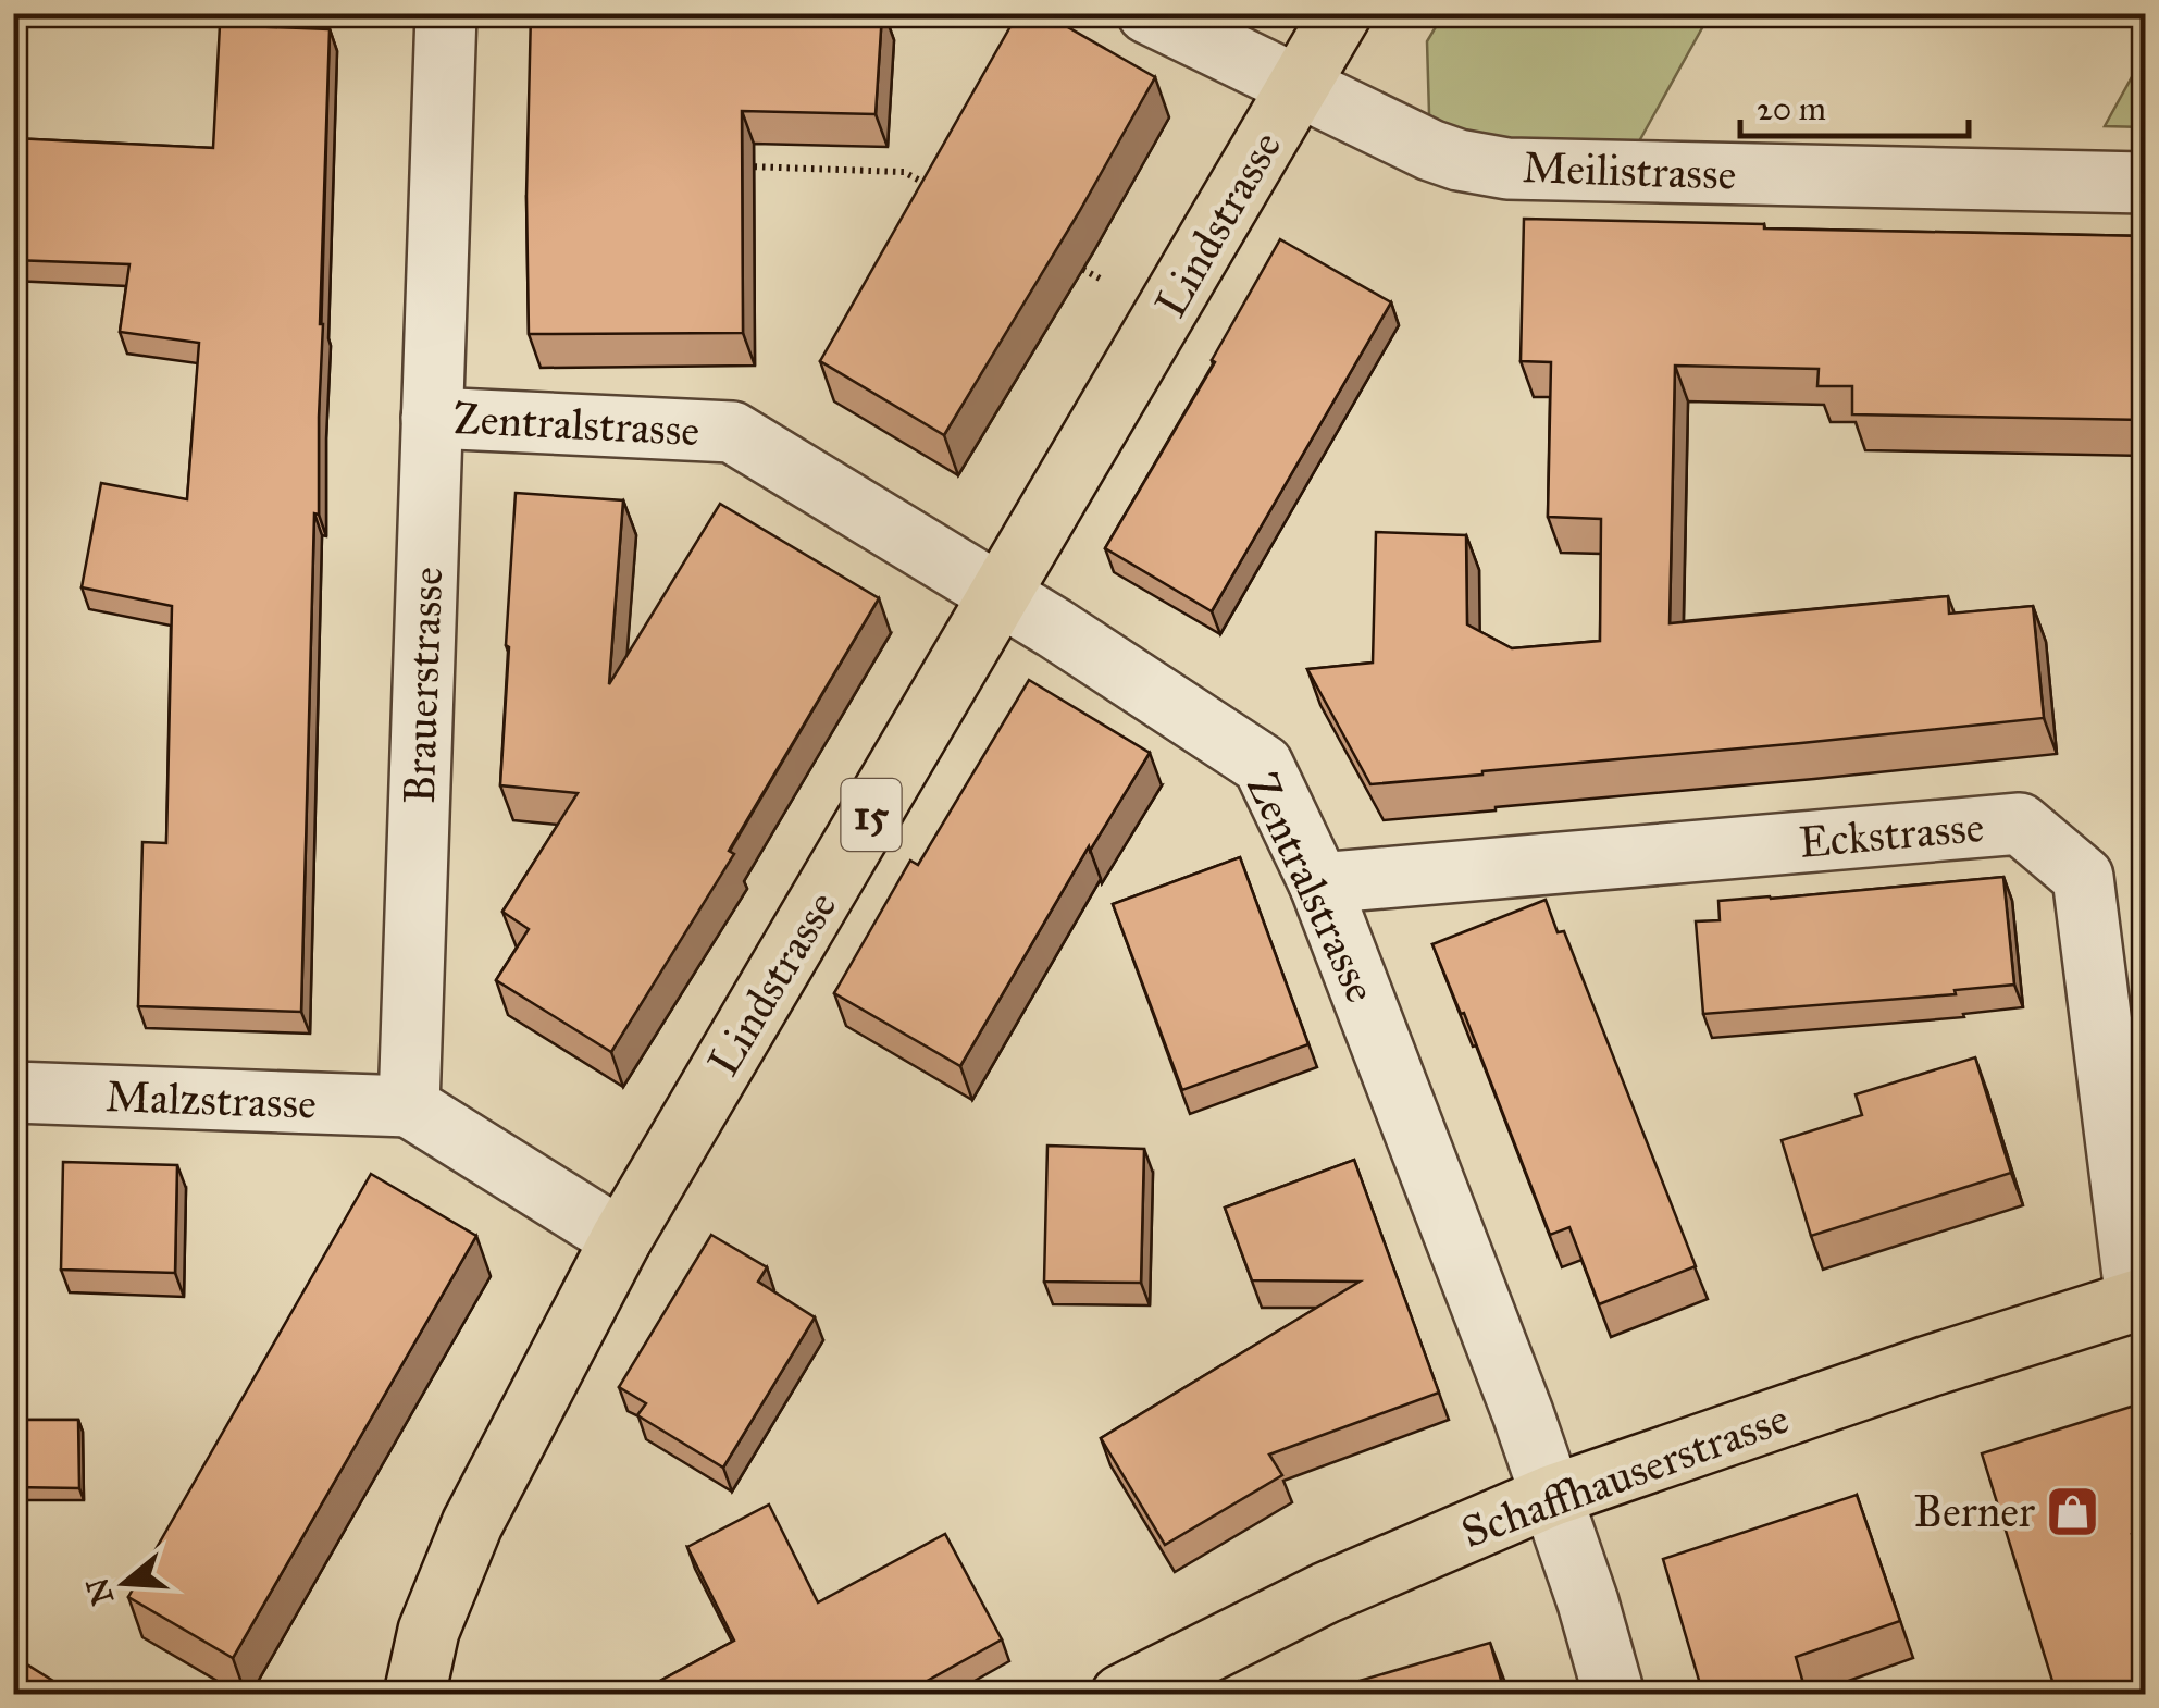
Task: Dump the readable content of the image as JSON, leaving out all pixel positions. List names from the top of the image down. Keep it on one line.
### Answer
{"streets":{"main road":["Lindstrasse","15","Schaffhauserstrasse"],"street":["Meilistrasse","Zentralstrasse","Brauerstrasse","Eckstrasse","Malzstrasse"]},"crossings":[["Meilistrasse","Lindstrasse"],["Lindstrasse","Zentralstrasse"],["Zentralstrasse","Brauerstrasse"],["Zentralstrasse","Eckstrasse"],["Zentralstrasse","Schaffhauserstrasse"],["Brauerstrasse","Malzstrasse"],["Eckstrasse","Schaffhauserstrasse"]],"places":{"shop":["Berner"]},"scale_bar":"20 m","north":"left"}
